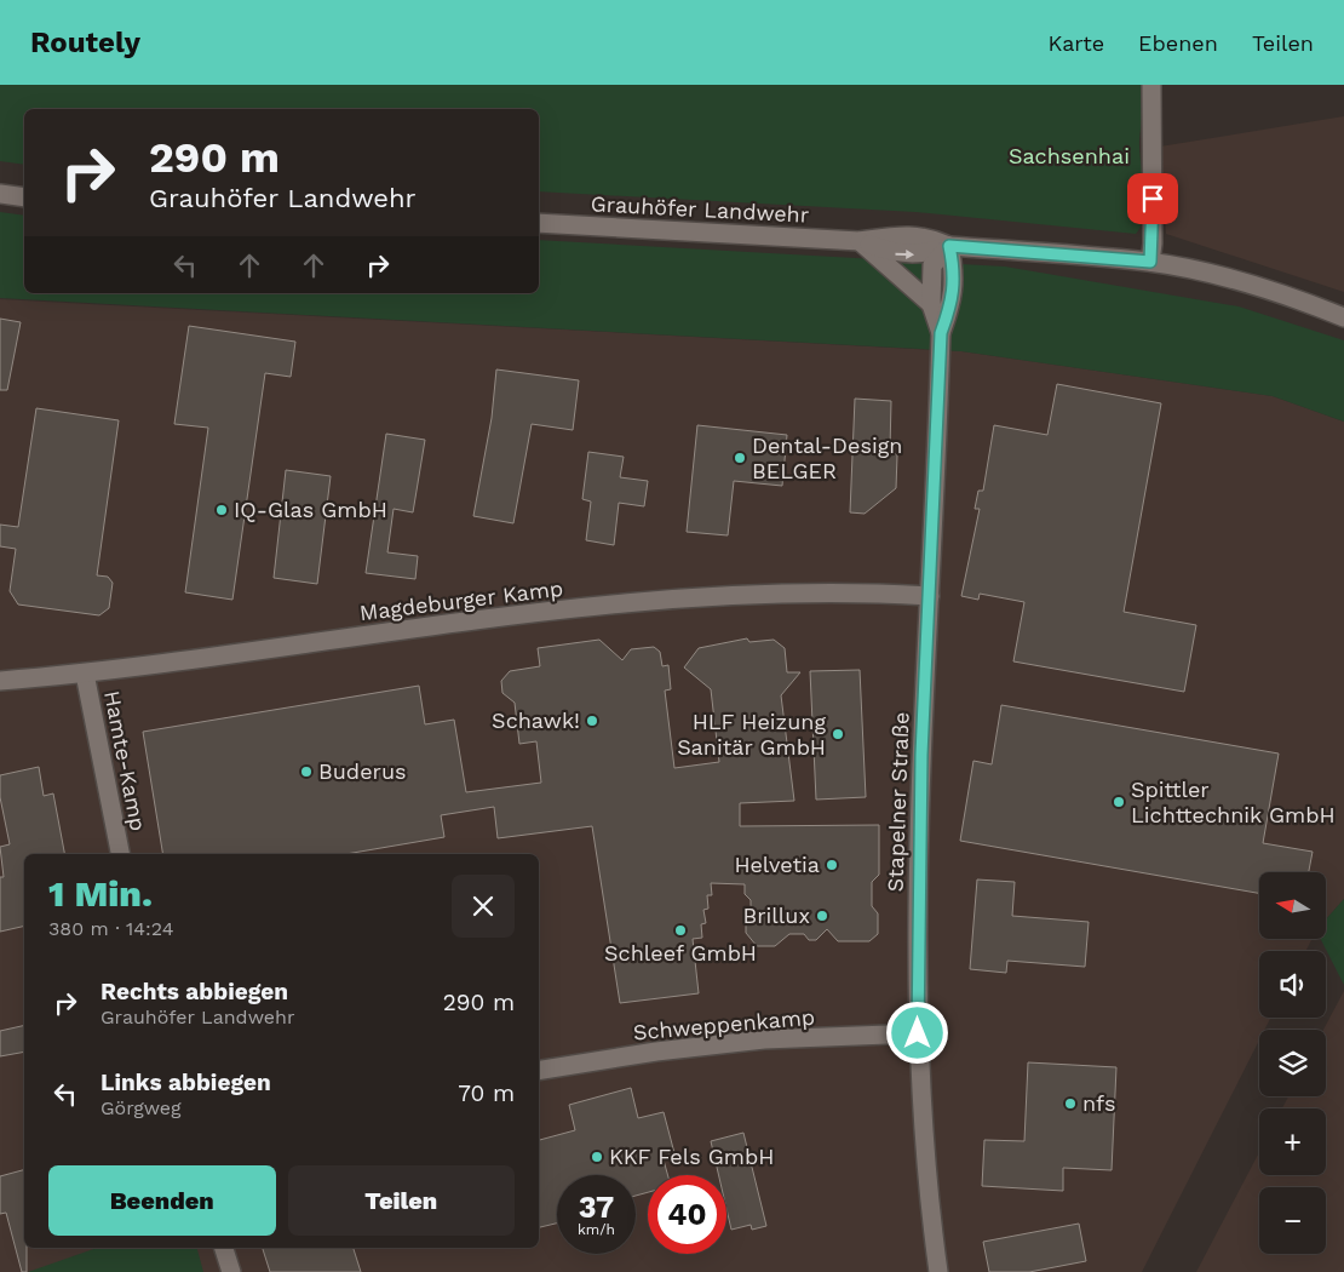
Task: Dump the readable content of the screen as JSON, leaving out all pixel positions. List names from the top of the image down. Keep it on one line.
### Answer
{"streets":{"street":["Grauhöfer Landwehr","Magdeburger Kamp","Hamte-Kamp","Stapelner Straße","Schweppenkamp"]},"crossings":[["Grauhöfer Landwehr","Stapelner Straße"],["Magdeburger Kamp","Hamte-Kamp"],["Magdeburger Kamp","Stapelner Straße"],["Stapelner Straße","Schweppenkamp"]],"parks":["Sachsenhai"],"places":["Dental-Design BELGER","IQ-Glas GmbH","Schawk!","HLF Heizung Sanitär GmbH","Buderus","Spittler Lichttechnik GmbH","Helvetia","Brillux","Schleef GmbH","nfs","KKF Fels GmbH"],"north":"left","page":{"header":"Routely","nav":["Karte","Ebenen","Teilen"],"turn":["290 m","Grauhöfer Landwehr"],"heading":["1 Min.","380 m · 14:24"],"map_buttons":["+","−"],"list":[{"name":"Rechts abbiegen","note":"Grauhöfer Landwehr","value":"290 m"},{"name":"Links abbiegen","note":"Görgweg","value":"70 m"}],"buttons":["Beenden","Teilen"],"speed":"37 km/h","limit":"40"}}
